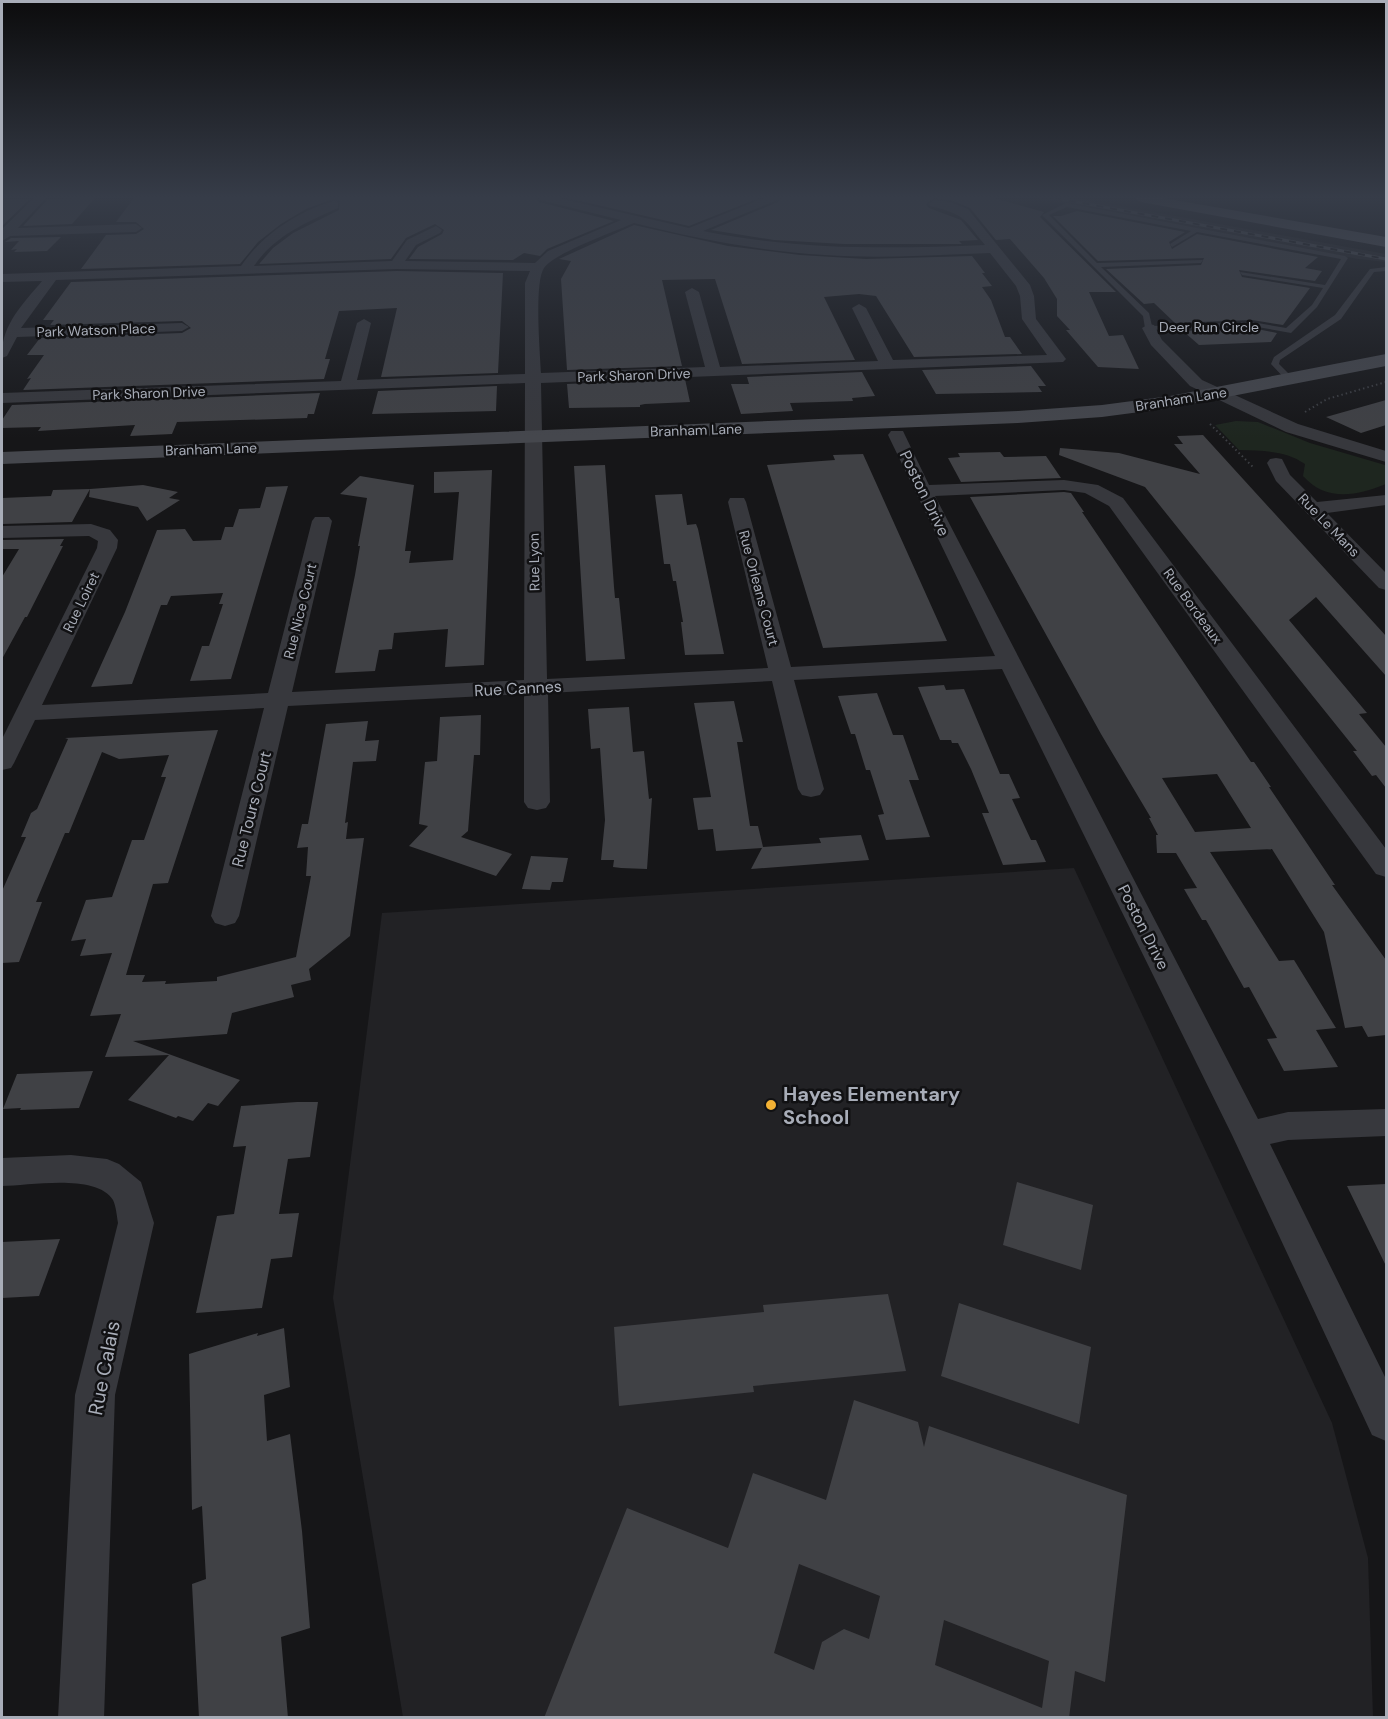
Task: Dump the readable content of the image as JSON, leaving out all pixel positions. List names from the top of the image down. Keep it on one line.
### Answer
{"streets":{"main road":["Branham Lane"],"street":["Deer Run Circle","Park Watson Place","Park Sharon Drive","Poston Drive","Rue Le Mans","Rue Lyon","Rue Orleans Court","Rue Loiret","Rue Bordeaux","Rue Nice Court","Rue Cannes","Rue Tours Court","Rue Calais"]},"crossings":[["Deer Run Circle","Branham Lane"],["Park Sharon Drive","Rue Lyon"],["Branham Lane","Poston Drive"],["Branham Lane","Rue Lyon"],["Poston Drive","Rue Bordeaux"],["Poston Drive","Rue Cannes"],["Rue Lyon","Rue Cannes"],["Rue Orleans Court","Rue Cannes"],["Rue Loiret","Rue Cannes"],["Rue Nice Court","Rue Cannes"],["Rue Nice Court","Rue Tours Court"],["Rue Cannes","Rue Tours Court"]],"places":["Hayes Elementary School"]}
